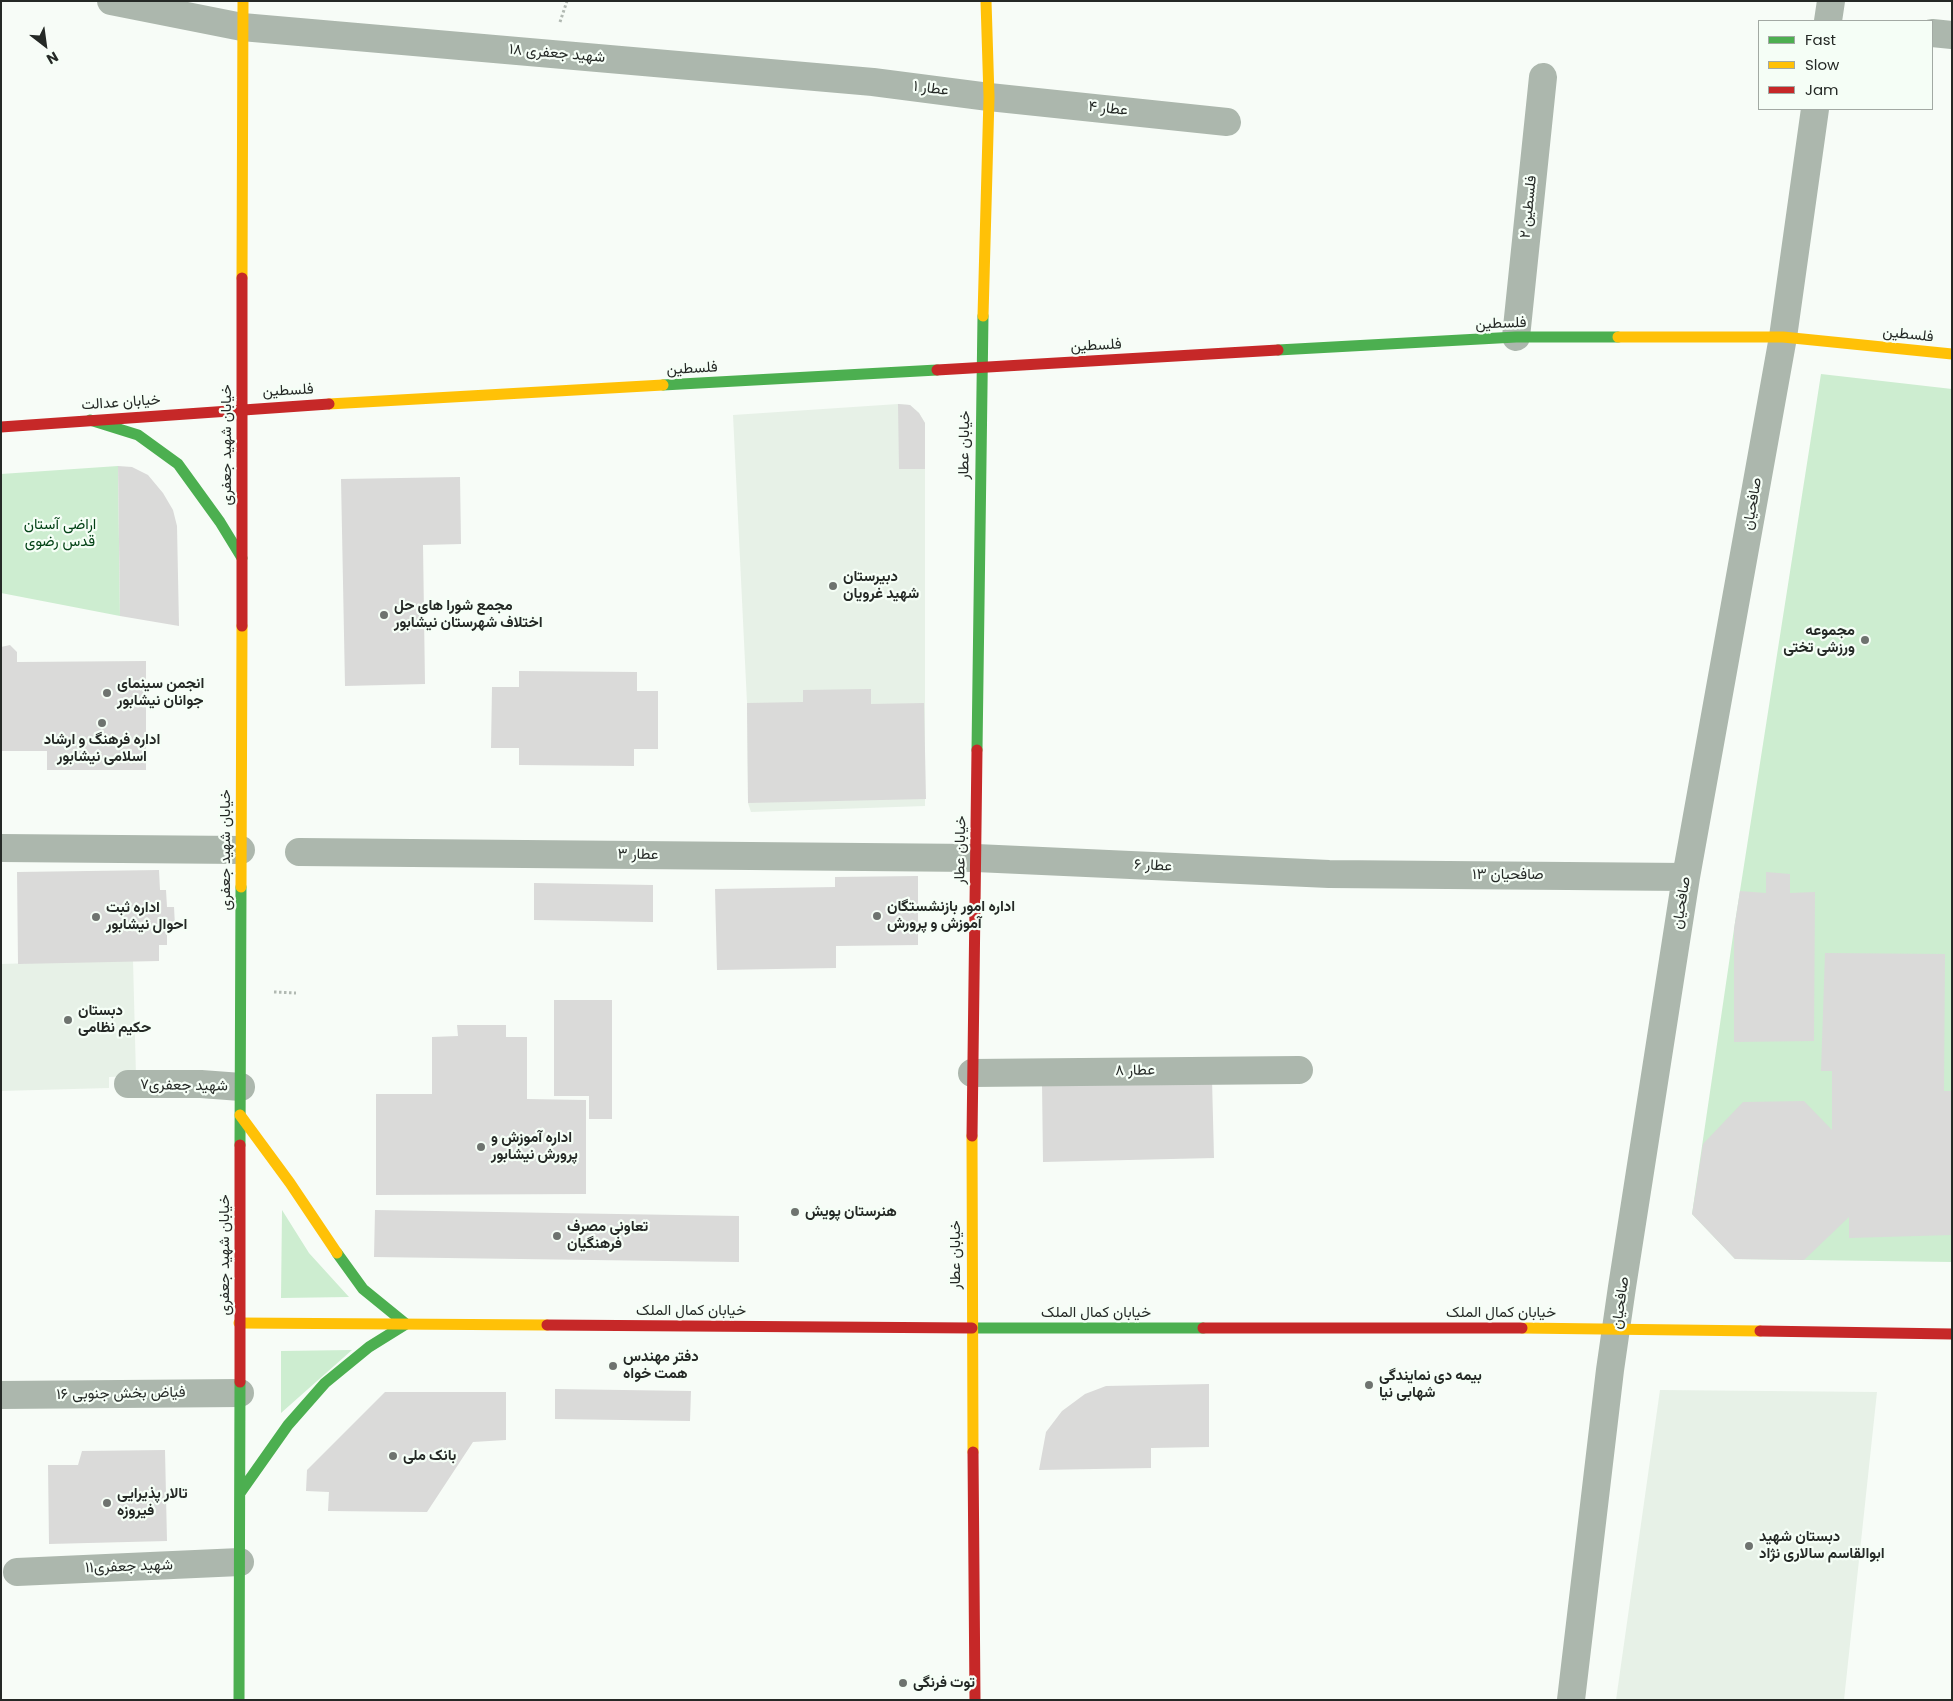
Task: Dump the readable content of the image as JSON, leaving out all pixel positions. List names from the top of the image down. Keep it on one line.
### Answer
{"streets":{"main road":["فلسطین","خیابان عدالت","خیابان شهید جعفری","خیابان عطار","خیابان کمال الملک"],"street":["شهید جعفری ۱۸","عطار ۱","عطار ۴","فلسطین ۲","صافحیان","عطار ۳","عطار ۶","صافحیان ۱۳","عطار ۸","شهید جعفری۷","فیاض بخش جنوبی ۱۶","شهید جعفری۱۱"]},"crossings":[["شهید جعفری ۱۸","عطار ۱"],["شهید جعفری ۱۸","خیابان شهید جعفری"],["عطار ۱","عطار ۴"],["عطار ۱","خیابان عطار"],["عطار ۴","خیابان عطار"],["فلسطین ۲","فلسطین"],["فلسطین","خیابان عدالت"],["فلسطین","خیابان شهید جعفری"],["فلسطین","خیابان عطار"],["فلسطین","صافحیان"],["خیابان عدالت","خیابان شهید جعفری"],["خیابان شهید جعفری","شهید جعفری۷"],["خیابان شهید جعفری","خیابان کمال الملک"],["خیابان شهید جعفری","فیاض بخش جنوبی ۱۶"],["خیابان شهید جعفری","شهید جعفری۱۱"],["خیابان عطار","عطار ۳"],["خیابان عطار","عطار ۶"],["خیابان عطار","عطار ۸"],["خیابان عطار","خیابان کمال الملک"],["صافحیان","صافحیان ۱۳"],["صافحیان","خیابان کمال الملک"],["عطار ۳","عطار ۶"],["عطار ۶","صافحیان ۱۳"]],"parks":["اراضی آستان قدس رضوی"],"places":["دبیرستان شهید غرویان","مجمع شورا های حل اختلاف شهرستان نیشابور","مجموعه ورزشی تختی","انجمن سینمای جوانان نیشابور","اداره فرهنگ و ارشاد اسلامی نیشابور","اداره امور بازنشستگان آموزش و پرورش","اداره ثبت احوال نیشابور","دبستان حکیم نظامی","اداره آموزش و پرورش نیشابور","هنرستان پویش","تعاونی مصرف فرهنگیان","دفتر مهندس همت خواه","بیمه دی نمایندگی شهابی نیا","بانک ملی","تالار پذیرایی فیروزه","دبستان شهید ابوالقاسم سالاری نژاد","توت فرنگی"],"legend":["Fast","Slow","Jam"],"north":"bottom right"}
